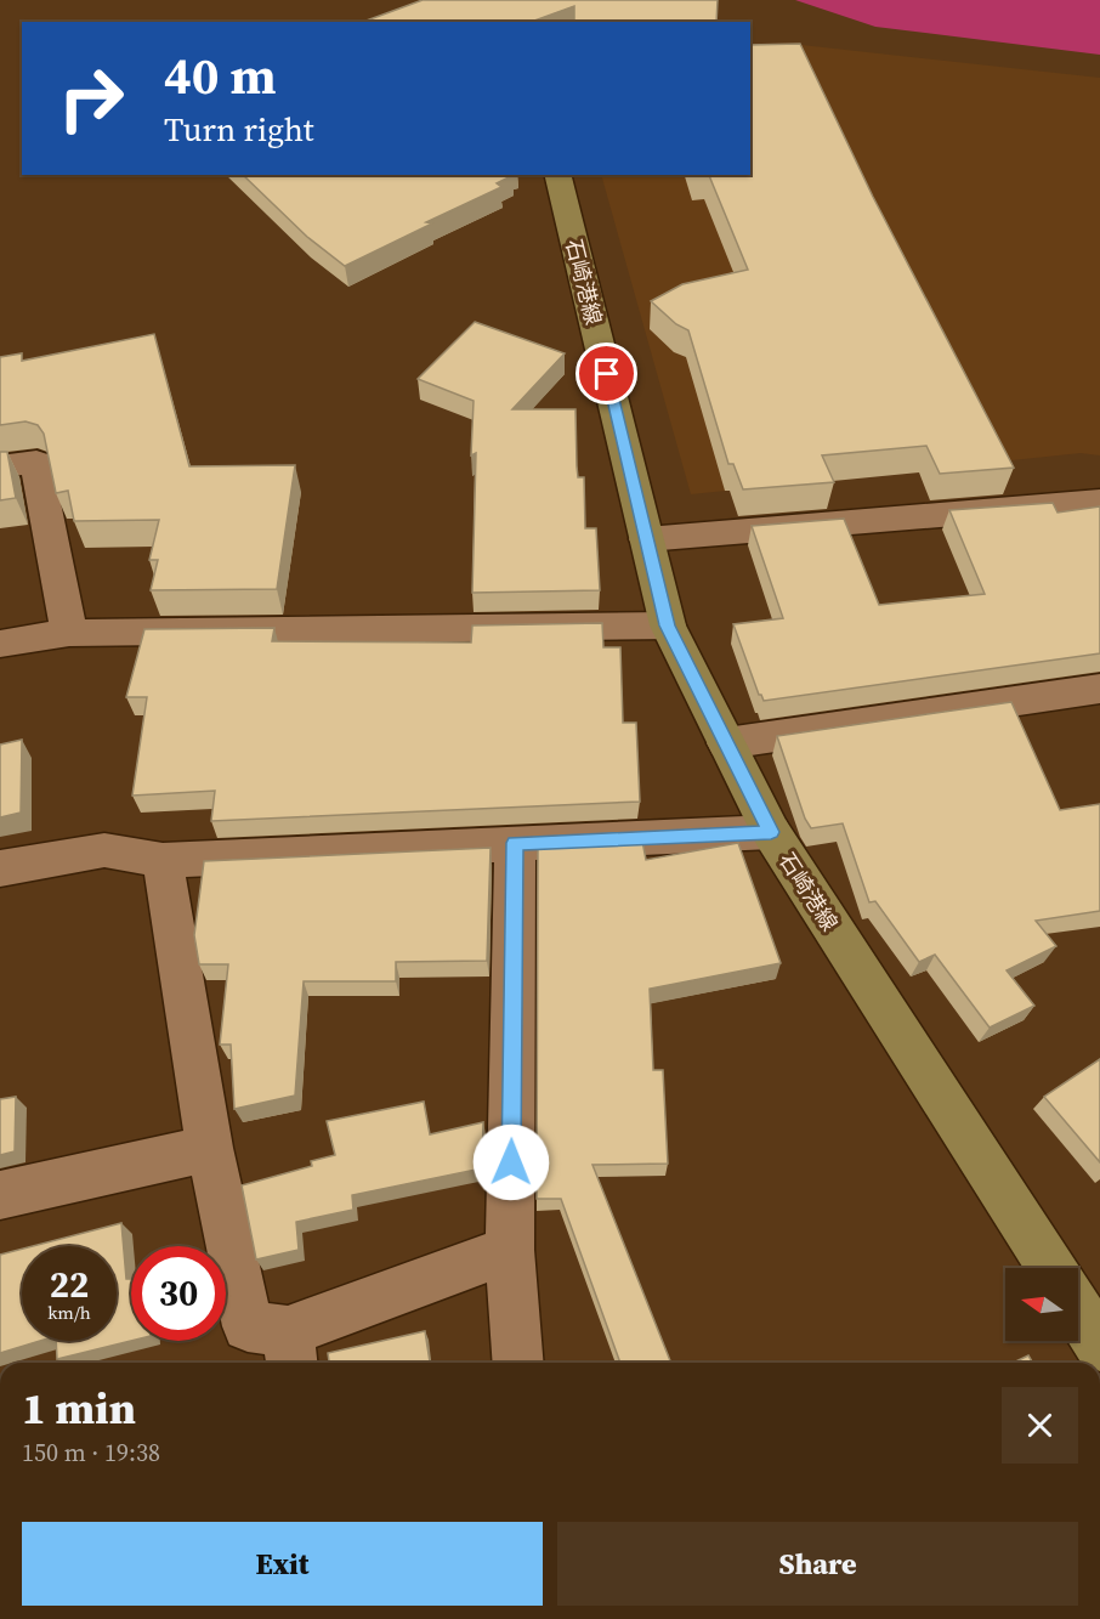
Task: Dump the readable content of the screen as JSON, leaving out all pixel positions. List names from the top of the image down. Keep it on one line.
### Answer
{"streets":{"main road":["石崎港線"]},"north":"left","page":{"turn":["40 m","Turn right"],"speed":"22 km/h","limit":"30","heading":["1 min","150 m · 19:38"],"buttons":["Exit","Share"]}}
